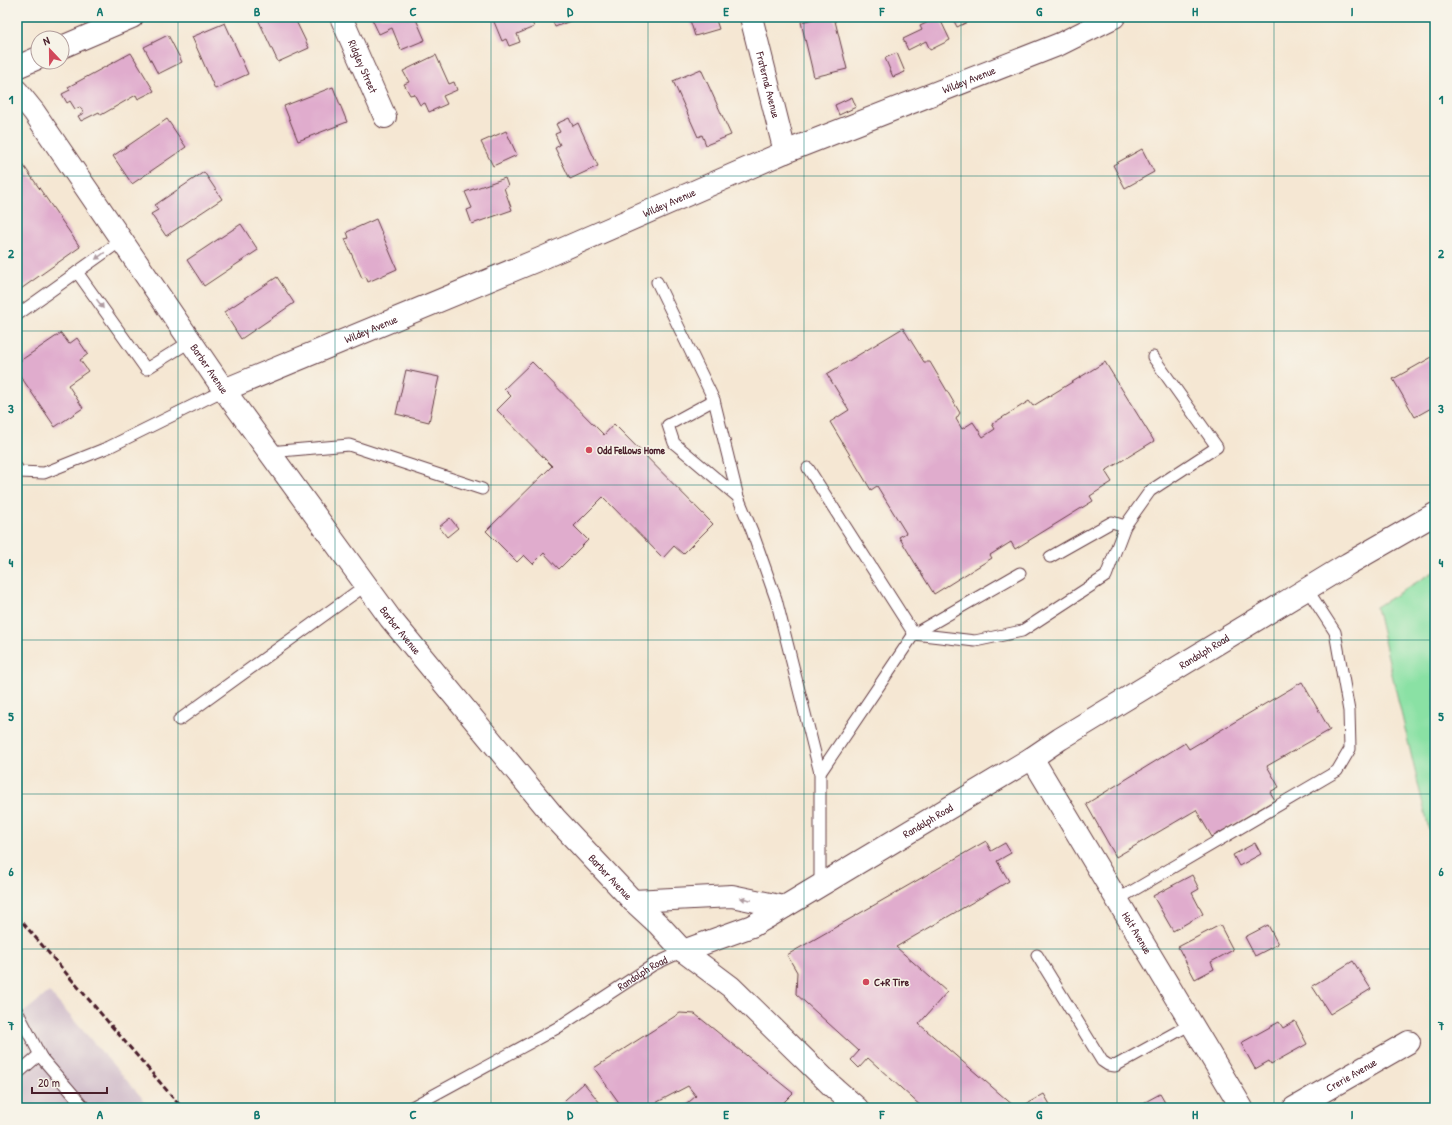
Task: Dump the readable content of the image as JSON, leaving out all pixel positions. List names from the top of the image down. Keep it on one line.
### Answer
{"streets":{"street":["Ridgley Street","Wildey Avenue","Fraternal Avenue","Barber Avenue","Randolph Road","Holt Avenue","Crerie Avenue"]},"crossings":[["Wildey Avenue","Fraternal Avenue"],["Wildey Avenue","Barber Avenue"],["Barber Avenue","Randolph Road"],["Randolph Road","Holt Avenue"]],"places":["Odd Fellows Home","C+R Tire"],"scale_bar":"20 m","north":"top","grid":{"columns":["A","B","C","D","E","F","G","H","I"],"rows":["1","2","3","4","5","6","7"]}}
